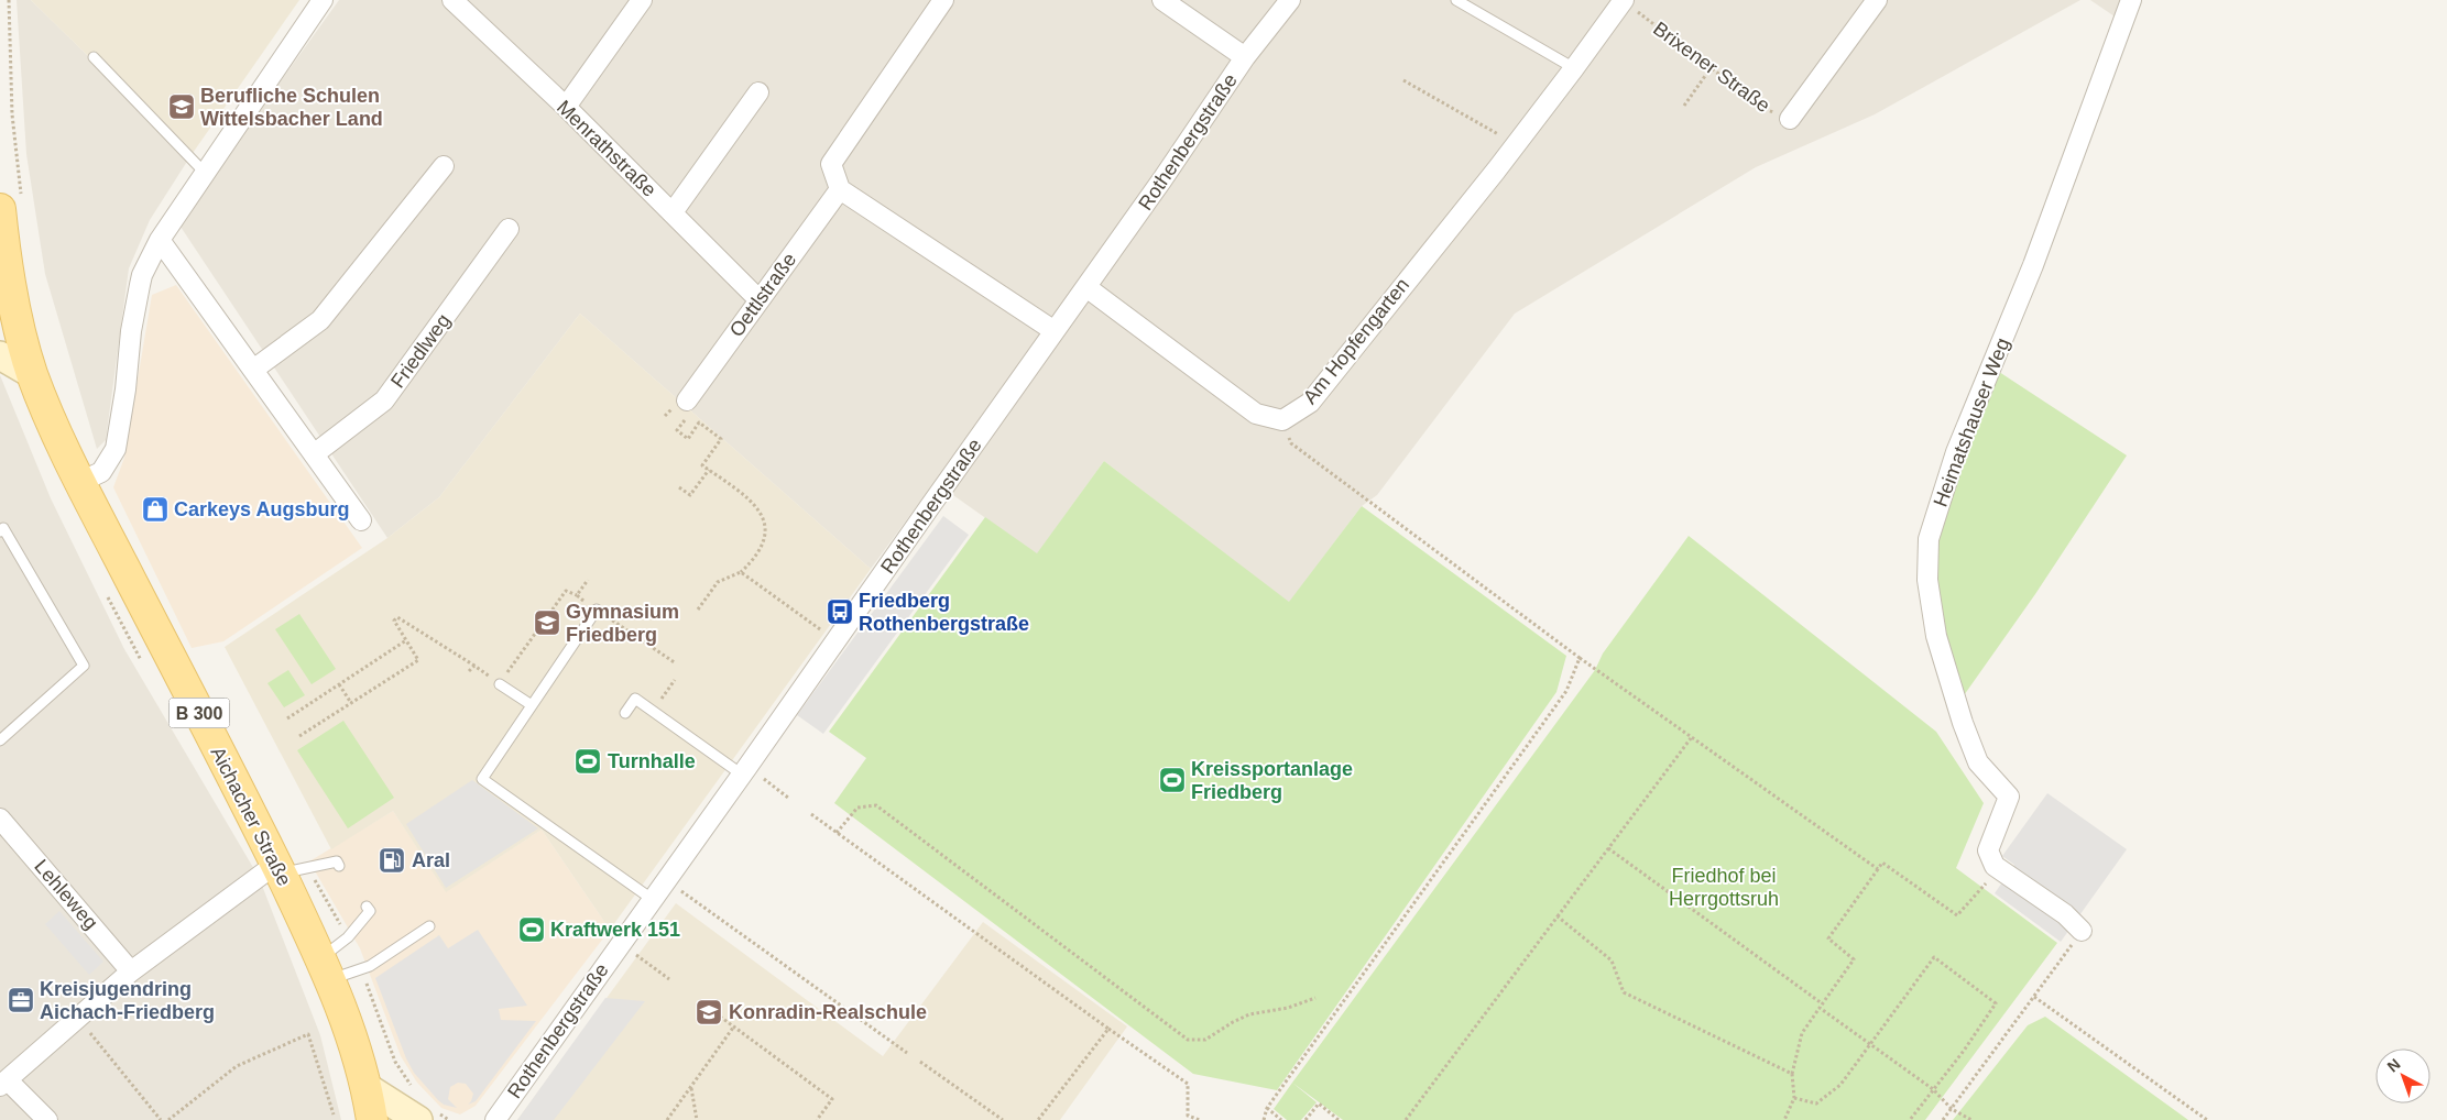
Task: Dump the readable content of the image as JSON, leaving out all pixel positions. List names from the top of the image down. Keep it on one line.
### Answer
{"streets":{"main road":["B 300","Aichacher Straße"],"street":["Brixener Straße","Rothenbergstraße","Menrathstraße","Oettlstraße","Am Hopfengarten","Friedlweg","Heimatshauser Weg","Lehleweg"]},"crossings":[["Brixener Straße","Am Hopfengarten"],["Menrathstraße","Oettlstraße"]],"parks":["Friedhof bei Herrgottsruh"],"places":{"school or university":["Berufliche Schulen Wittelsbacher Land","Gymnasium Friedberg","Konradin-Realschule"],"shop":["Carkeys Augsburg"],"bus stop":["Friedberg Rothenbergstraße"],"sports":["Turnhalle","Kreissportanlage Friedberg","Kraftwerk 151"],"fuel station":["Aral"],"office":["Kreisjugendring Aichach-Friedberg"]},"north":"top left"}
